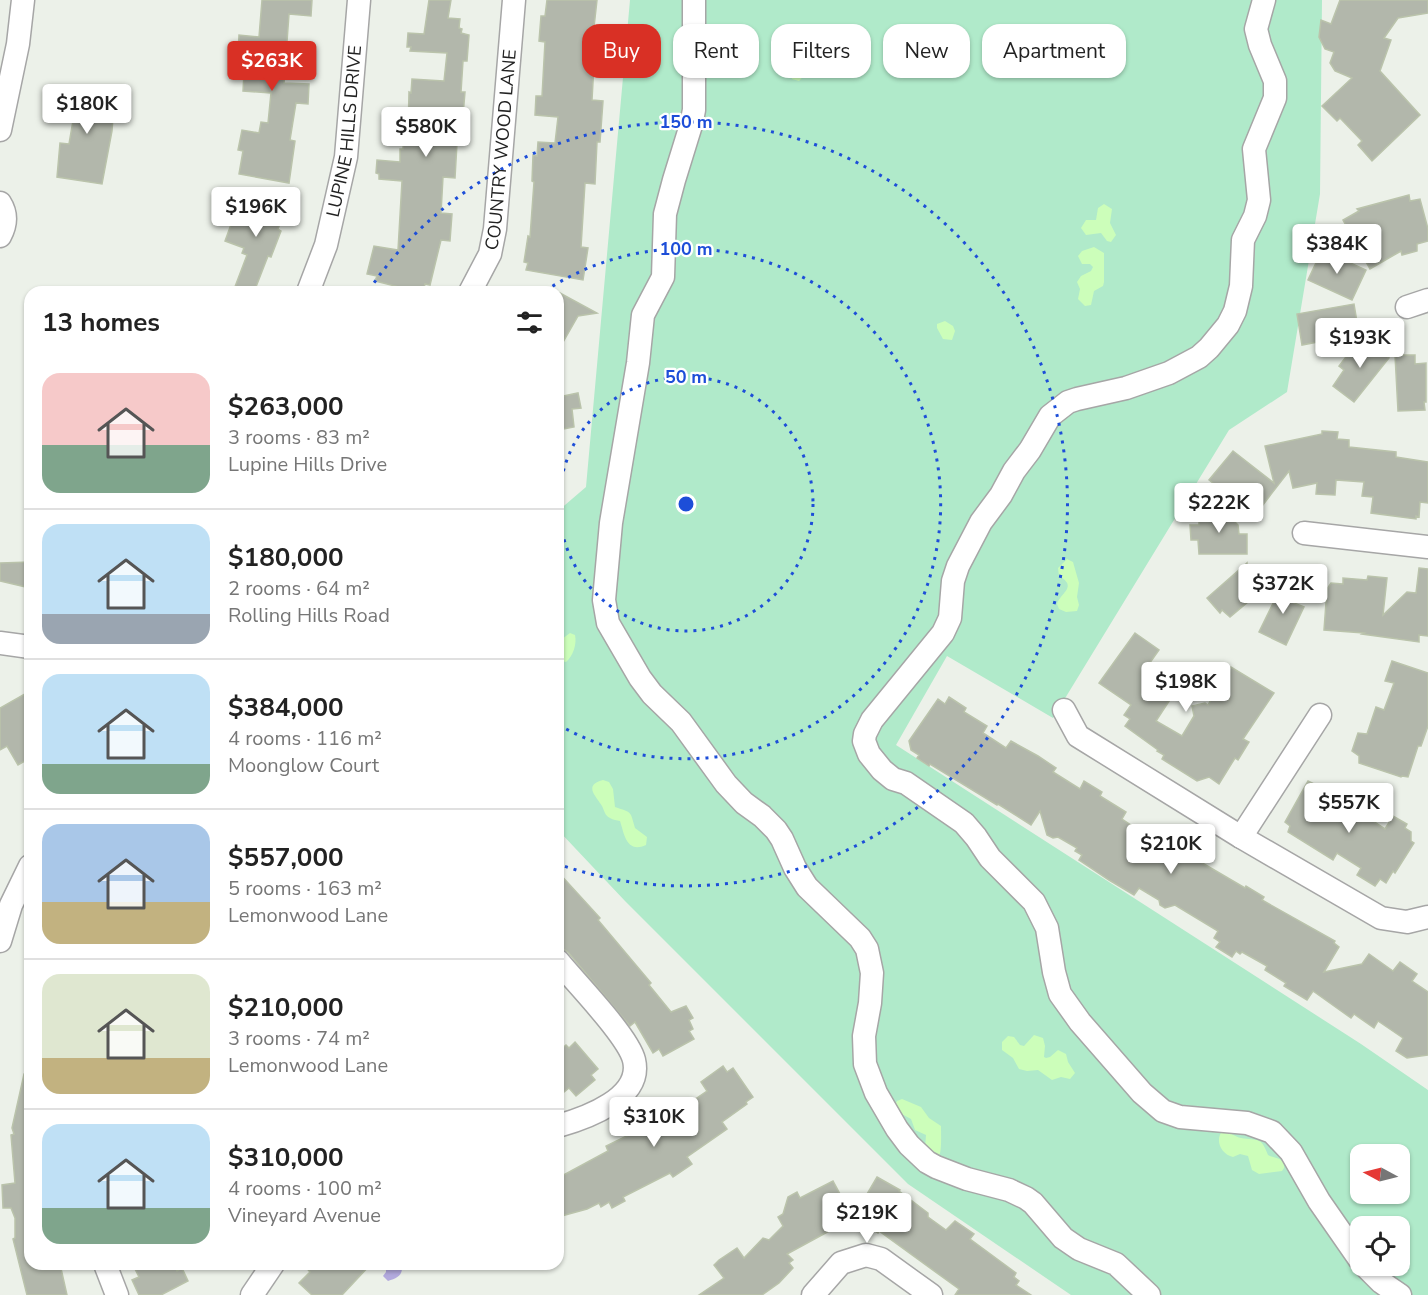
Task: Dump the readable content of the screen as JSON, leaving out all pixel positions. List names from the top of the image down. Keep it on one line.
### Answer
{"streets":{"street":["LUPINE HILLS DRIVE","COUNTRY WOOD LANE"]},"north":"left","page":{"chip":["Buy","Rent","Filters","New","Apartment"],"price":["$263K","$180K","$580K","$196K","$384K","$193K","$222K","$372K","$198K","$557K","$210K","$310K","$219K"],"heading":"13 homes","list":[{"name":"$263,000","note":"3 rooms · 83 m² · Lupine Hills Drive"},{"name":"$180,000","note":"2 rooms · 64 m² · Rolling Hills Road"},{"name":"$384,000","note":"4 rooms · 116 m² · Moonglow Court"},{"name":"$557,000","note":"5 rooms · 163 m² · Lemonwood Lane"},{"name":"$210,000","note":"3 rooms · 74 m² · Lemonwood Lane"},{"name":"$310,000","note":"4 rooms · 100 m² · Vineyard Avenue"}]},"rings":["150 m","100 m","50 m"]}
